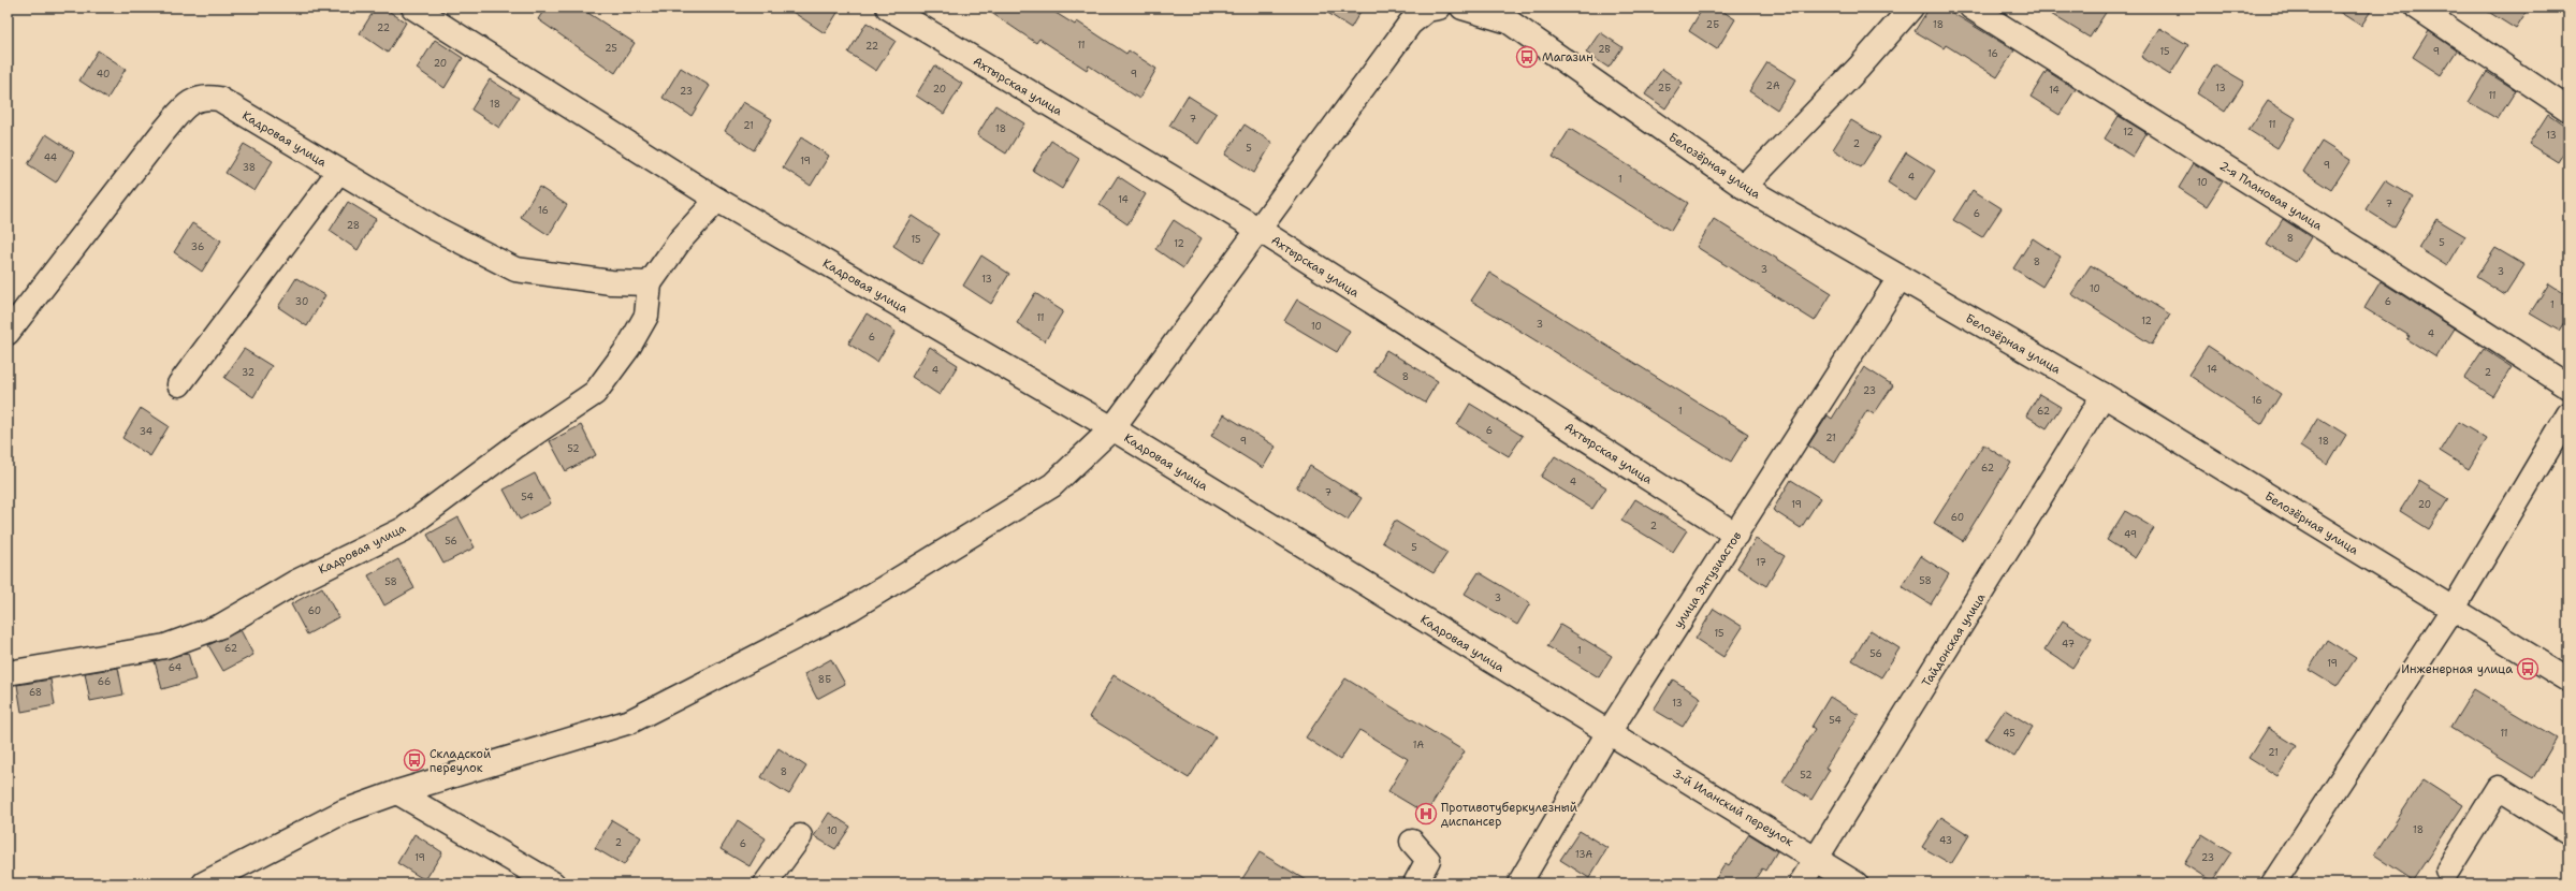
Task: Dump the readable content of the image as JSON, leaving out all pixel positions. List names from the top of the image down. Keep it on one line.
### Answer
{"streets":{"street":["Ахтырская улица","Кадровая улица","Белозёрная улица","2-я Плановая улица","улица Энтузиастов","Тайдонская улица","3-й Иланский переулок"]},"crossings":[["Ахтырская улица","улица Энтузиастов"],["Кадровая улица","улица Энтузиастов"],["Кадровая улица","3-й Иланский переулок"],["Белозёрная улица","улица Энтузиастов"],["Белозёрная улица","Тайдонская улица"],["улица Энтузиастов","3-й Иланский переулок"],["Тайдонская улица","3-й Иланский переулок"]],"places":{"bus stop":["Магазин","Инженерная улица","Складской переулок"],"hospital":["Противотуберкулезный диспансер"]},"house_numbers":["2Б","18","22","11","22","25","2В","15","9","16","20","40","9","2А","2Б","13","20","14","23","11","18","7","11","21","18","12","13","2","5","44","19","9","38","4","1","10","14","7","16","6","28","8","15","5","12","36","8","3","3","13","10","30","6","1","11","12","3","10","4","6","14","4","32","2","8","23","16","1","62","6","34","21","9","18","52","62","4","7","54","19","20","60","2","49","56","5","17","58","58","3","60","15","47","62","1","56","19","64","8Б","66","68","13","54","45","11","1А","21","8","52","18","10","43","2","6","13А","19","23"]}
